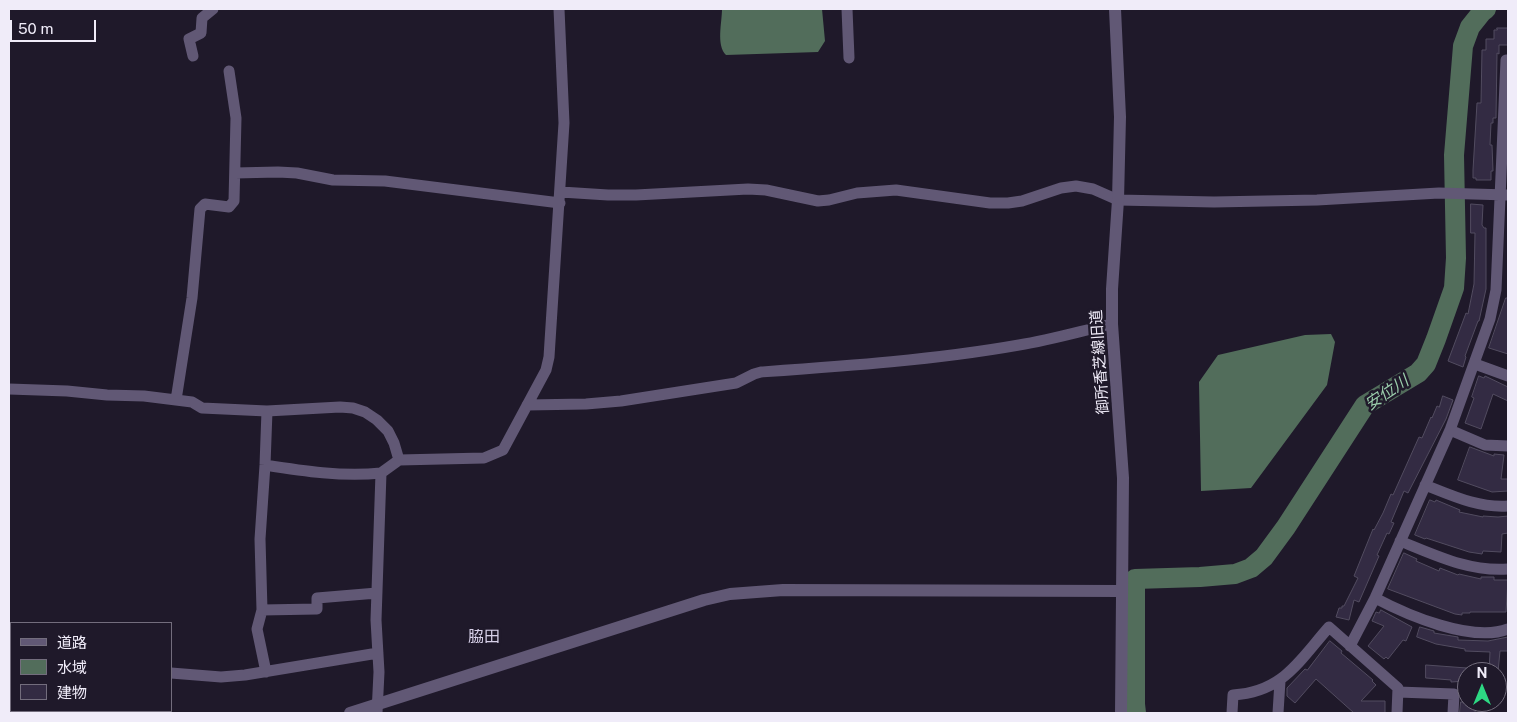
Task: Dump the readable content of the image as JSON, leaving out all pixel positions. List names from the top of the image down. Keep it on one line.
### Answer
{"streets":{"street":["御所香芝線旧道"]},"districts":["脇田"],"water":["安位川"],"legend":["道路","水域","建物"],"scale_bar":"50 m","north":"top"}
